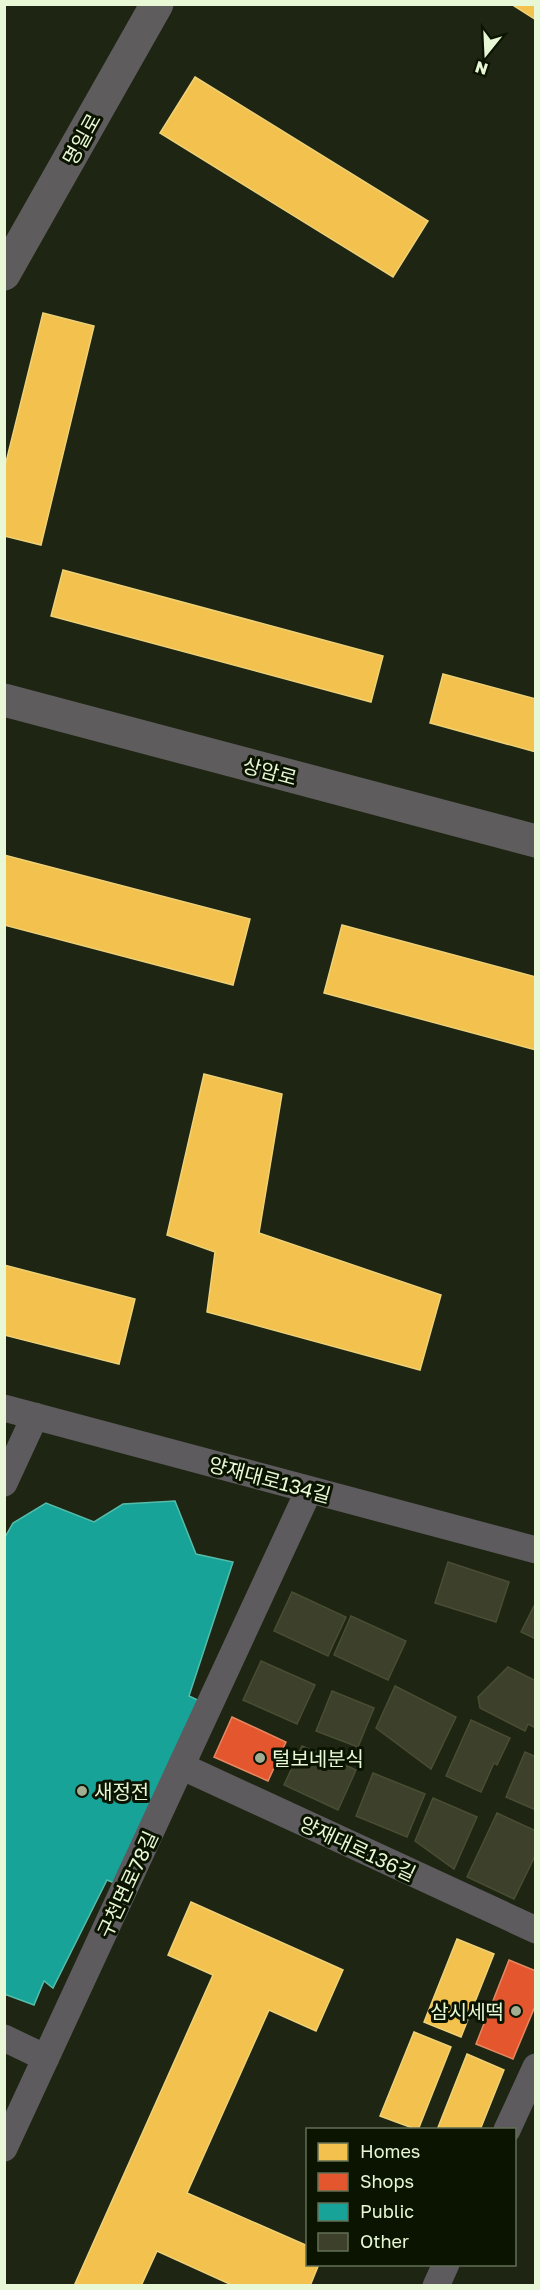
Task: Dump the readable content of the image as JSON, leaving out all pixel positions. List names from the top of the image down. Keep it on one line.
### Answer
{"streets":{"street":["명일로","상암로","양재대로134길","양재대로136길","구천면로78길"]},"crossings":[["양재대로134길","구천면로78길"],["양재대로136길","구천면로78길"]],"places":["털보네분식","새정전","삼시세떡"],"legend":["Homes","Shops","Public","Other"],"north":"bottom"}
